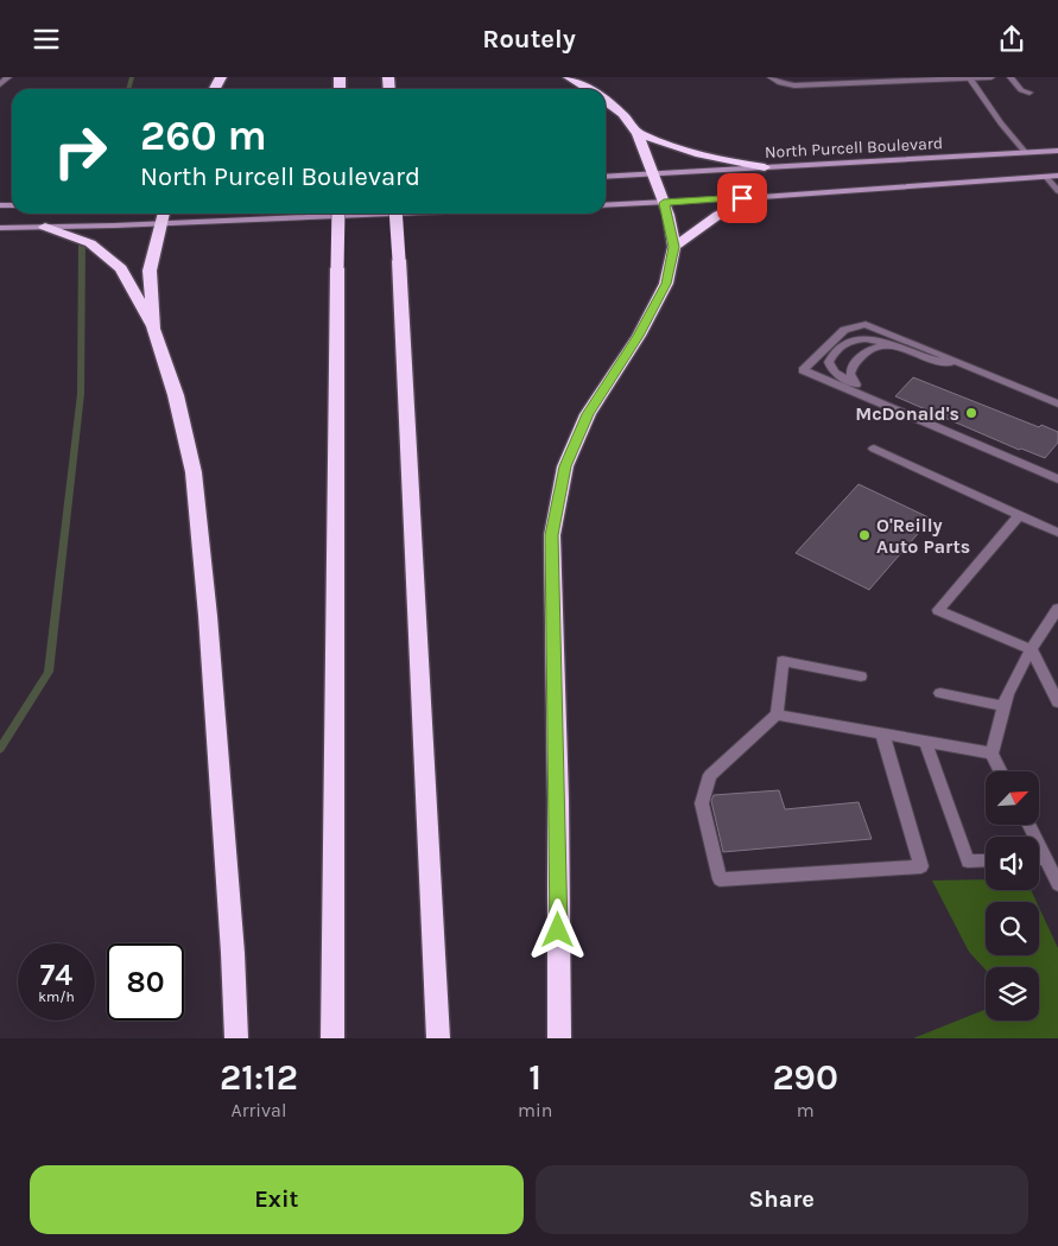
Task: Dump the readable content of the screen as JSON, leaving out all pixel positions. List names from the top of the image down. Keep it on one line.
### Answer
{"streets":{"main road":["North Purcell Boulevard"]},"places":["McDonald's","O'Reilly Auto Parts"],"north":"top right","page":{"header":"Routely","turn":["260 m","North Purcell Boulevard"],"speed":"74 km/h","limit":"80","eta":["21:12","Arrival","1","min","290","m"],"buttons":["Exit","Share"]}}
